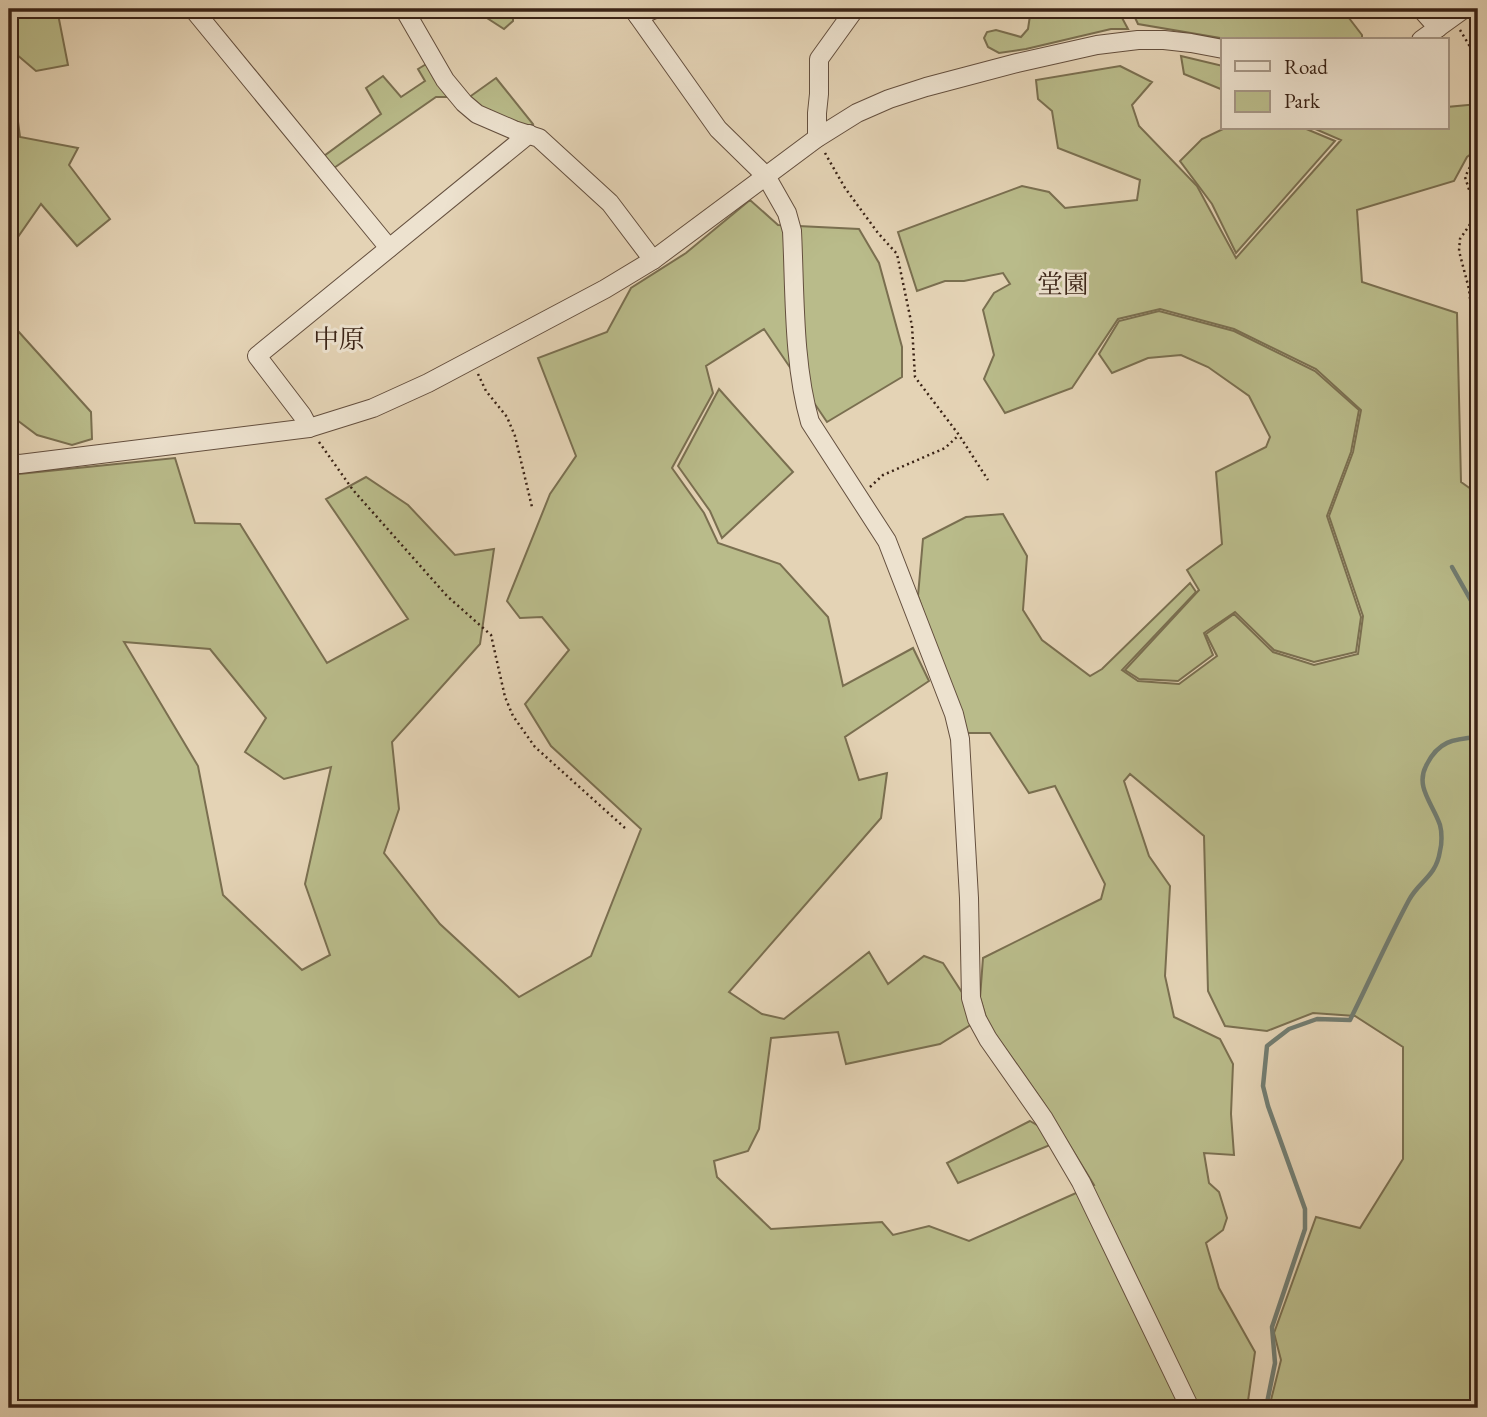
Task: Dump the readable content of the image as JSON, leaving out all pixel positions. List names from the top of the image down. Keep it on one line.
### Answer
{"districts":["堂園","中原"],"legend":["Road","Park"]}
